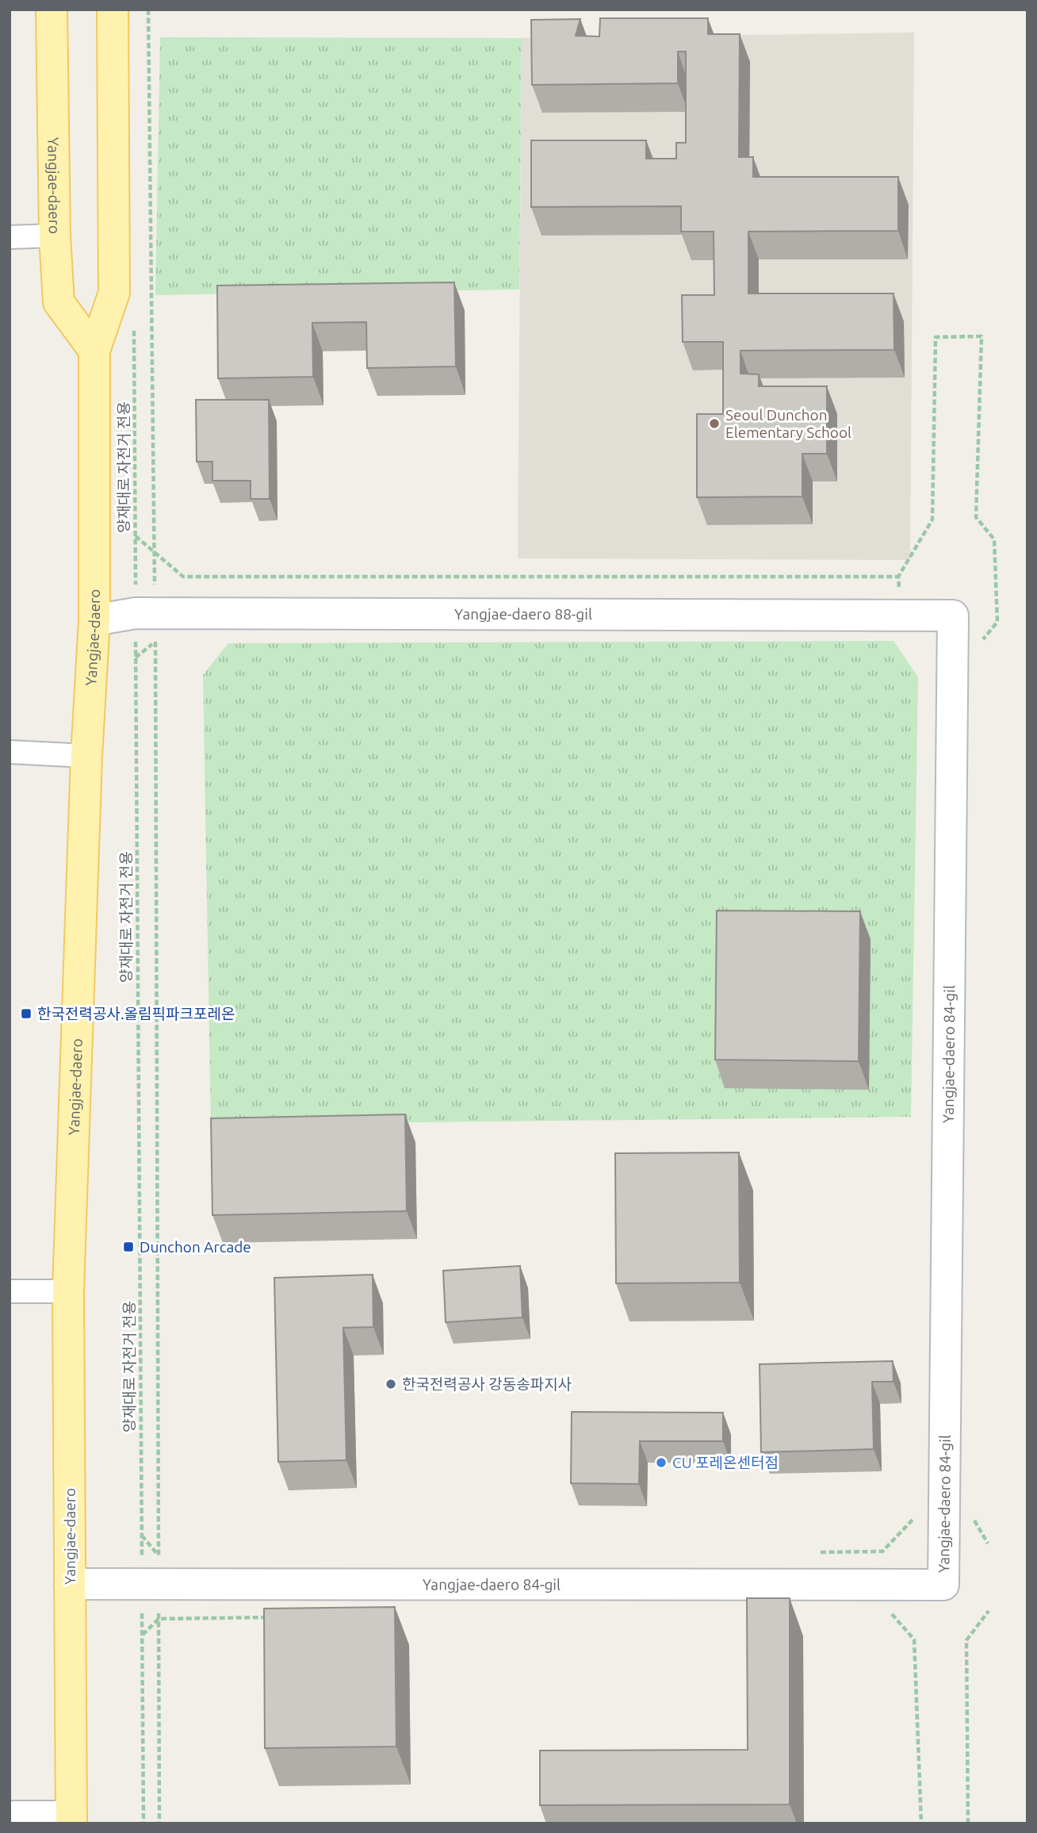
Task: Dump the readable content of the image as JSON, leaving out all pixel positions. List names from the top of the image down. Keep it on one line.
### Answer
{"streets":{"main road":["Yangjae-daero"],"street":["Yangjae-daero 88-gil","Yangjae-daero 84-gil"],"path":["양재대로 자전거 전용"]},"crossings":[["Yangjae-daero","Yangjae-daero 88-gil"],["Yangjae-daero","Yangjae-daero 84-gil"],["양재대로 자전거 전용","Yangjae-daero 88-gil"],["양재대로 자전거 전용","Yangjae-daero 84-gil"],["Yangjae-daero 88-gil","Yangjae-daero 84-gil"]],"places":{"other":["Seoul Dunchon Elementary School","한국전력공사 강동송파지사","CU 포레온센터점"],"transit":["한국전력공사.올림픽파크포레온","Dunchon Arcade"]}}
